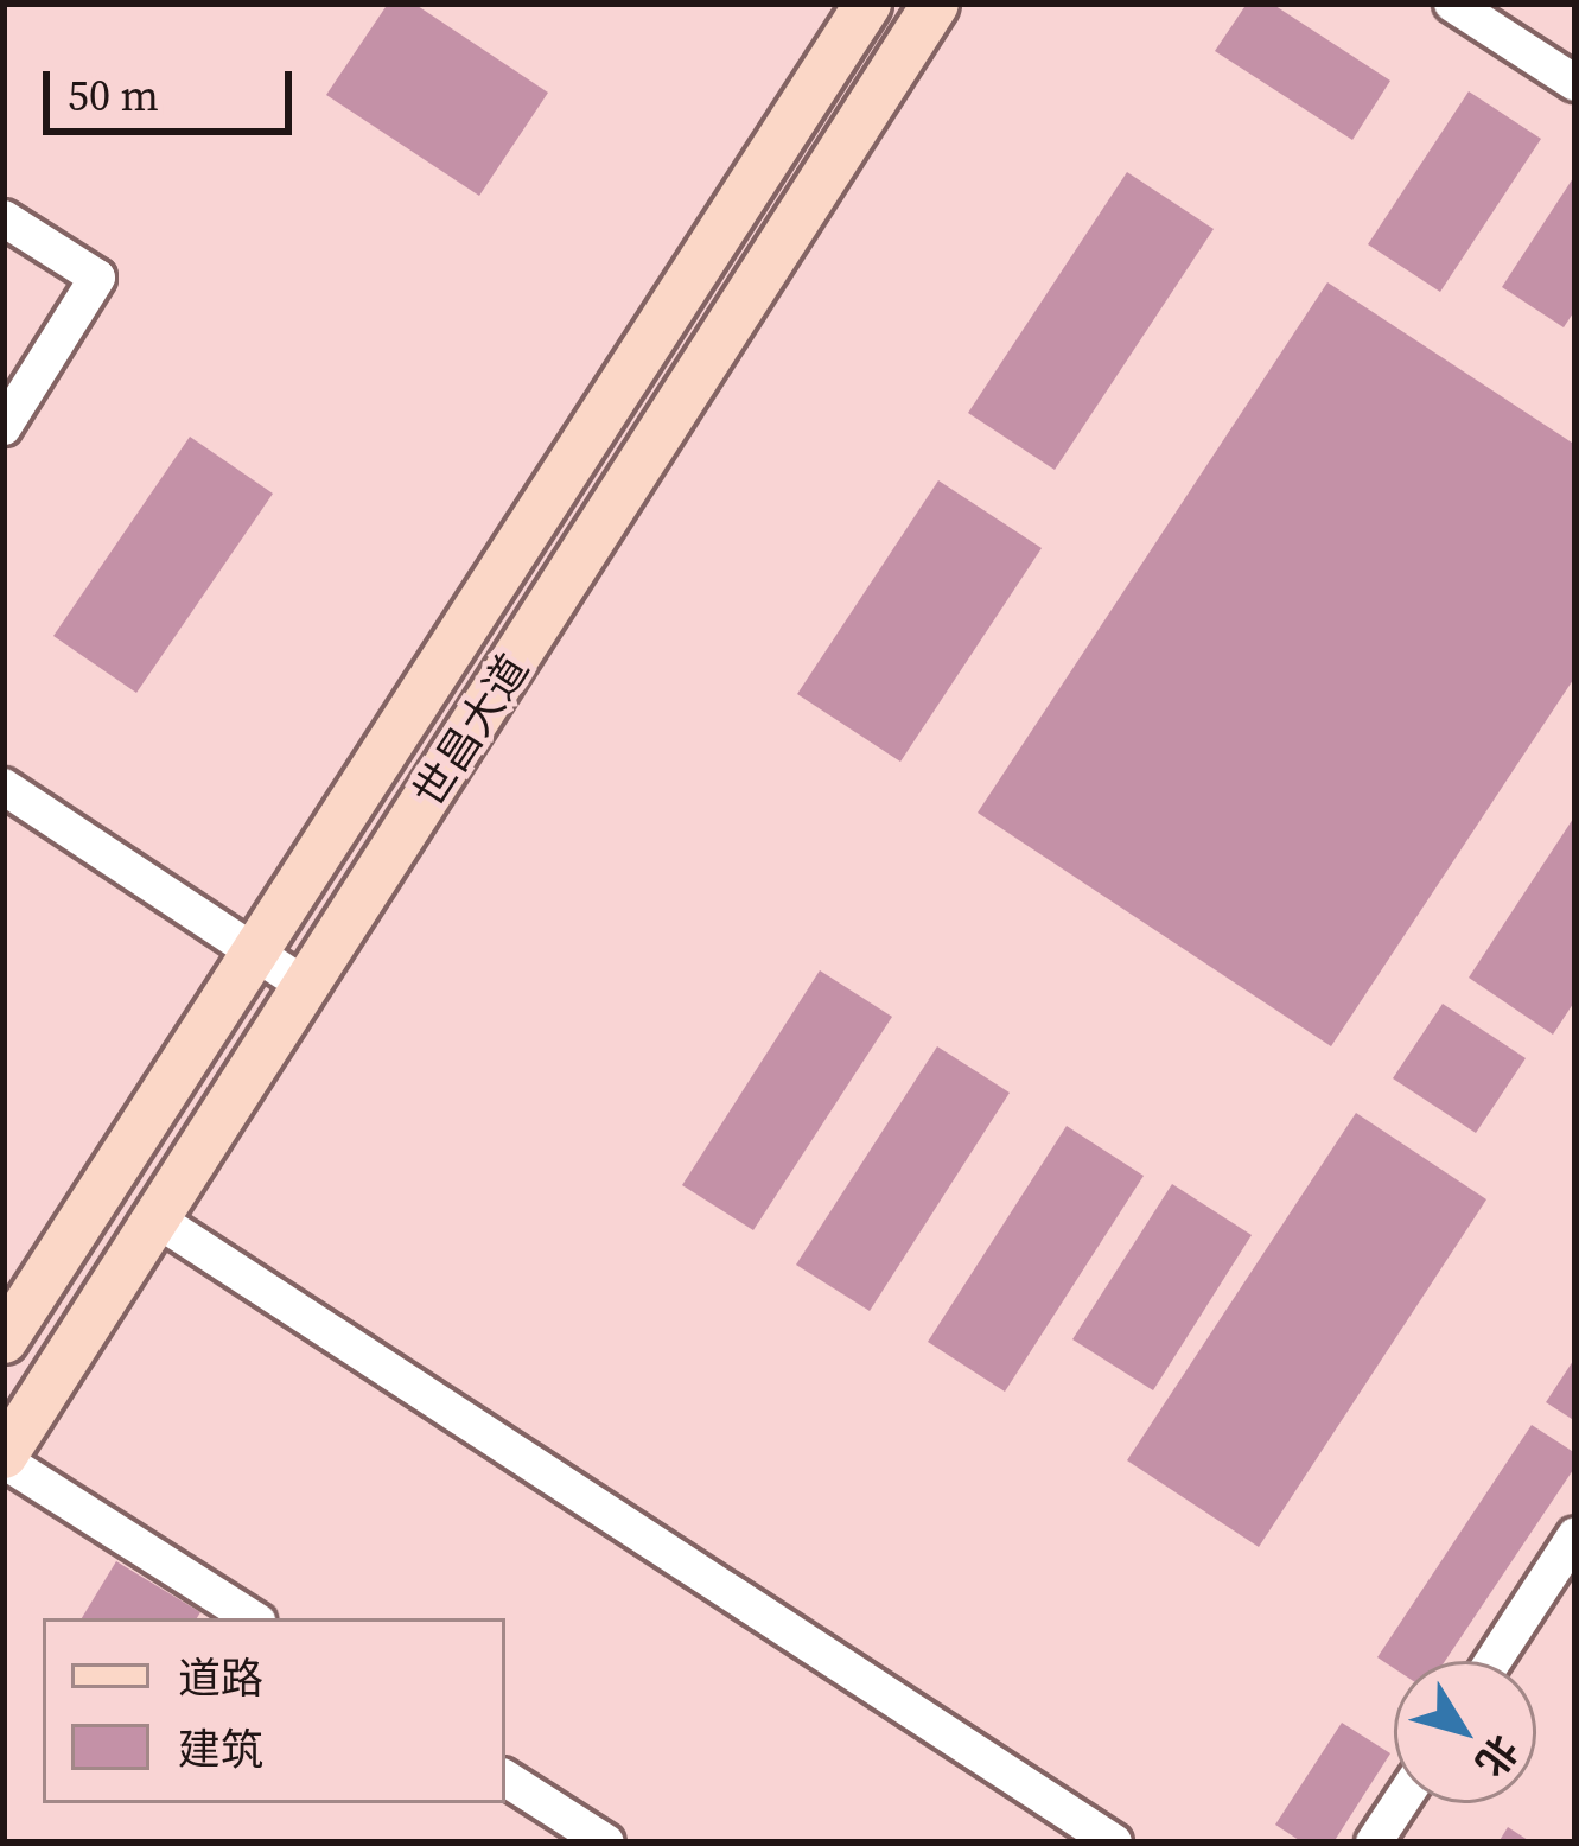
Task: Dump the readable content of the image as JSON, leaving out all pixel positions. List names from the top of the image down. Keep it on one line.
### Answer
{"streets":{"main road":["世昌大道"]},"legend":["道路","建筑"],"scale_bar":"50 m","north":"bottom right"}
